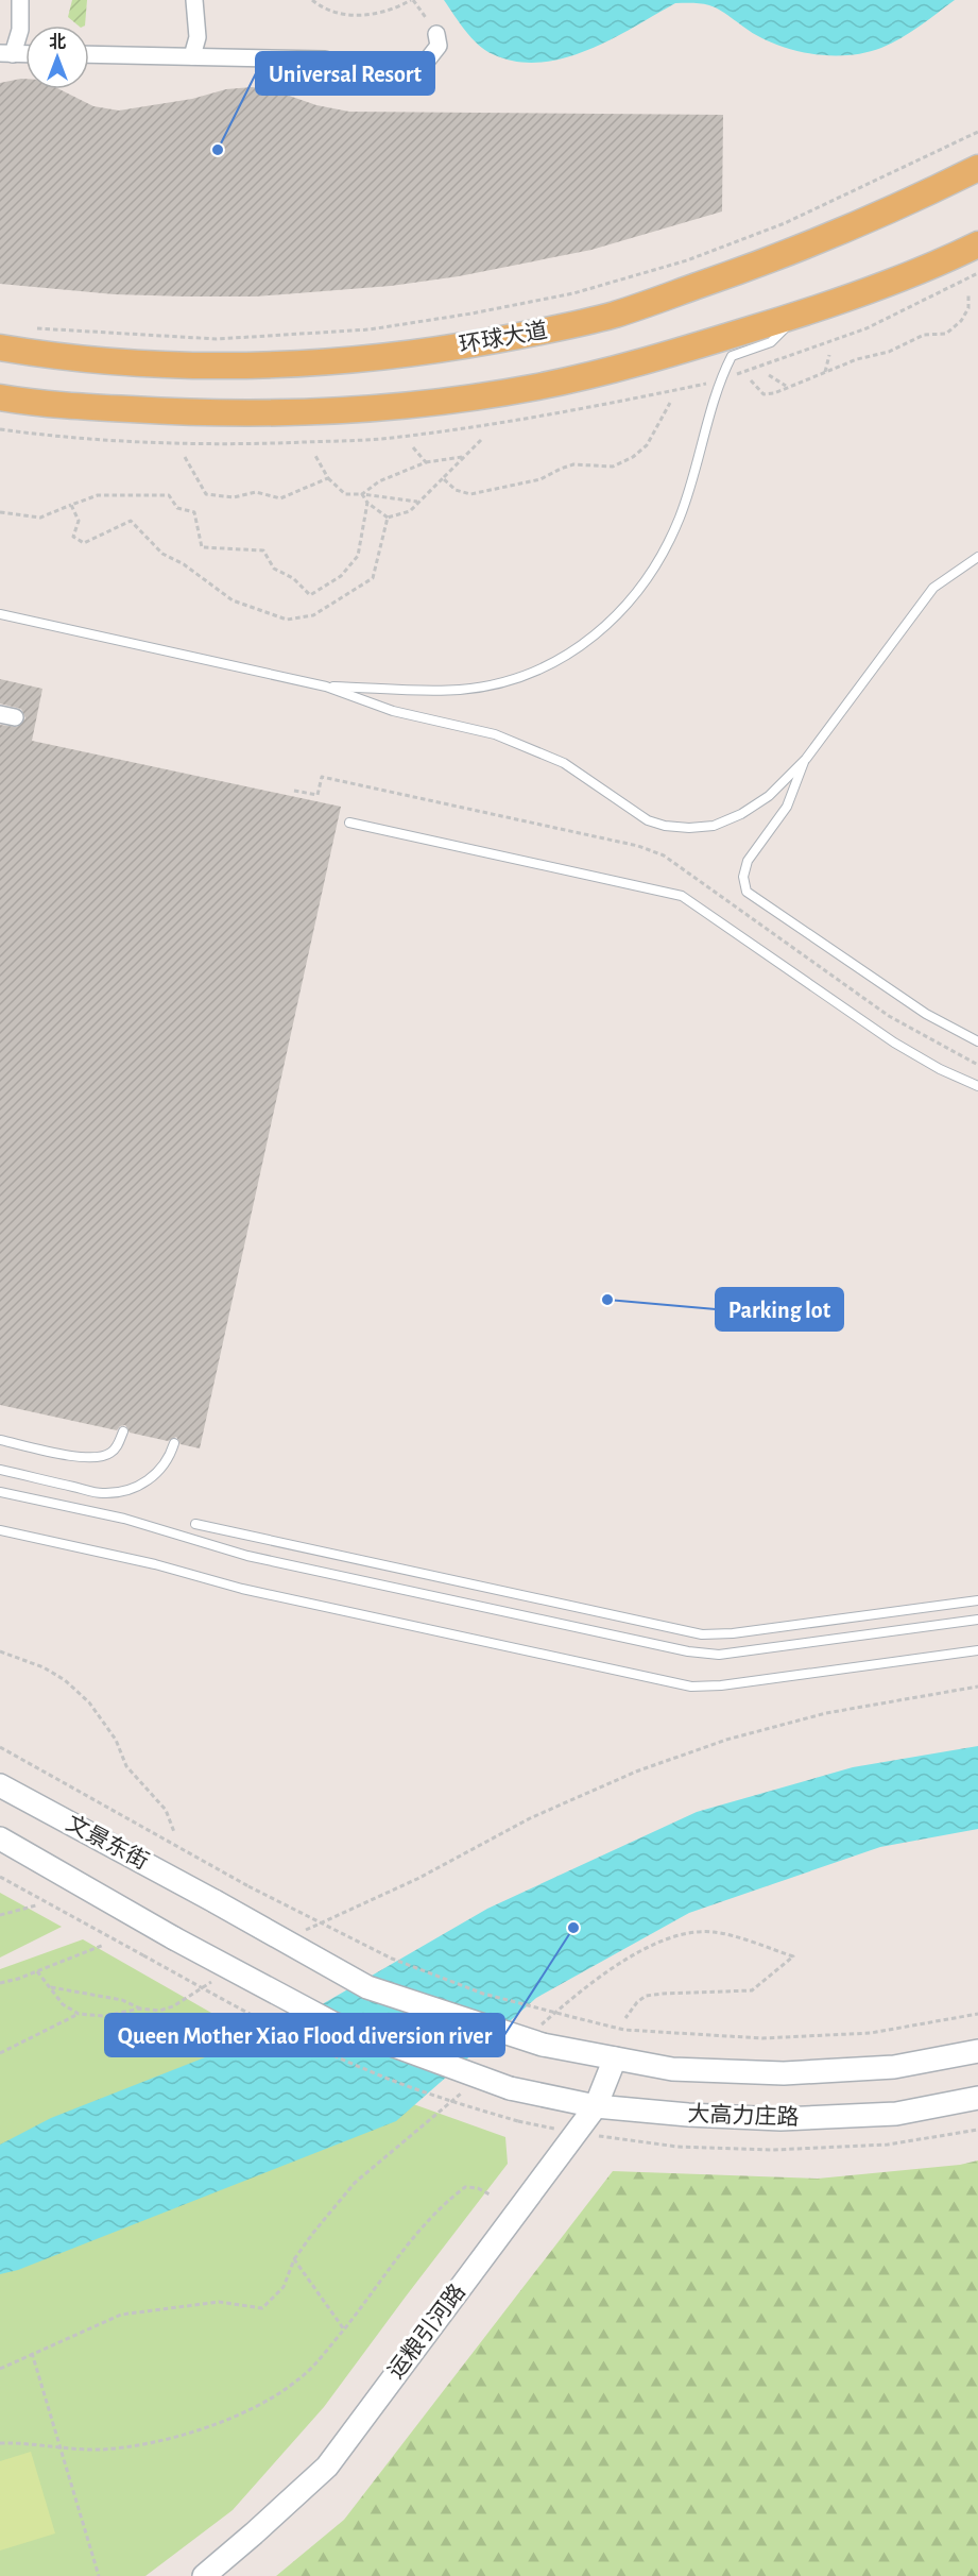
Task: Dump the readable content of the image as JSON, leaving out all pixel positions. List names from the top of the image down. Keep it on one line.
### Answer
{"streets":{"main road":["环球大道","文景东街","大高力庄路","运粮引河路"]},"crossings":[["文景东街","大高力庄路"],["大高力庄路","运粮引河路"]],"places":["Universal Resort","Parking lot","Queen Mother Xiao Flood diversion river"],"north":"top"}
